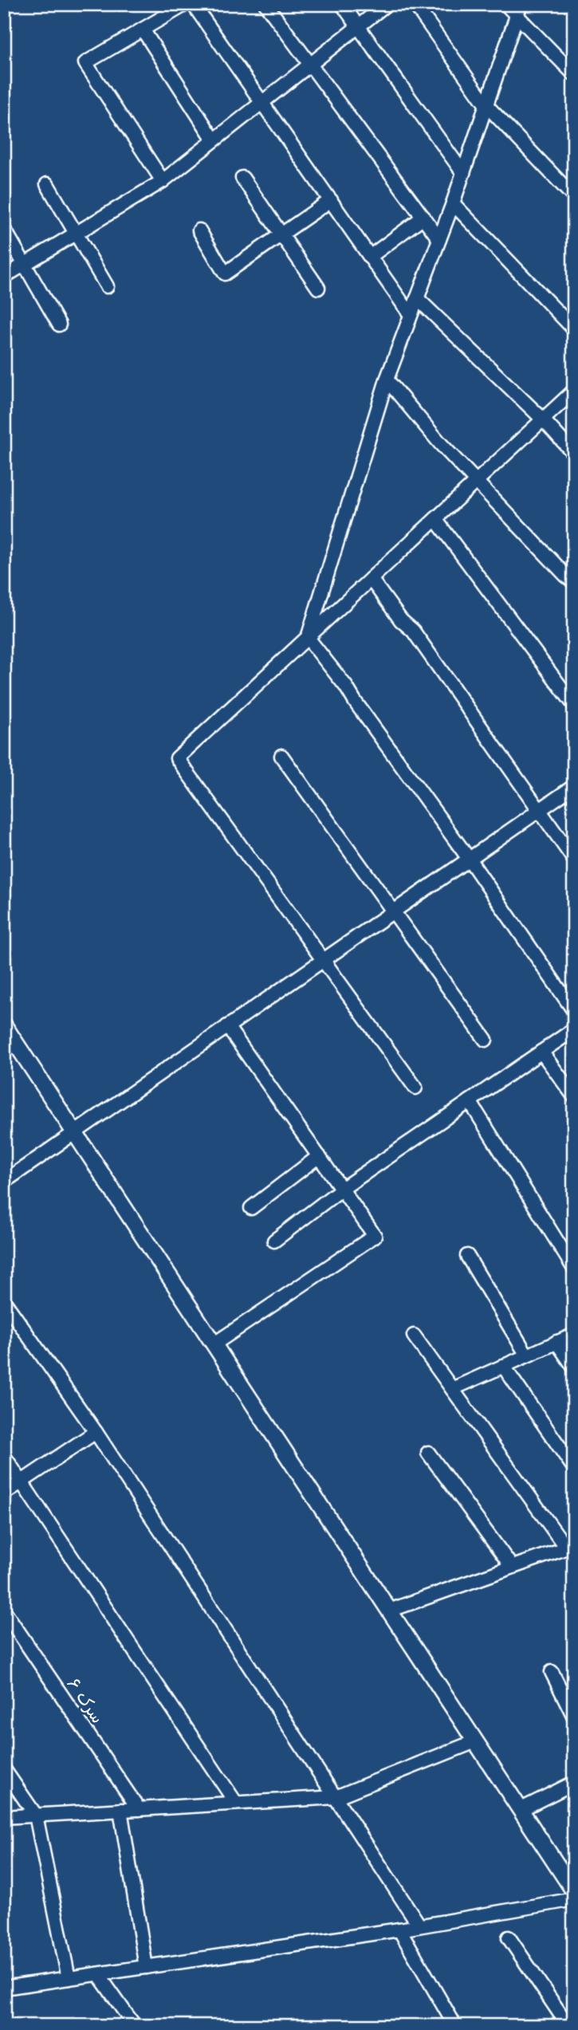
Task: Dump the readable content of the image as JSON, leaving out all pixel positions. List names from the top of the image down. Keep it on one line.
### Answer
{"streets":{"street":["سرک ۶"]}}
